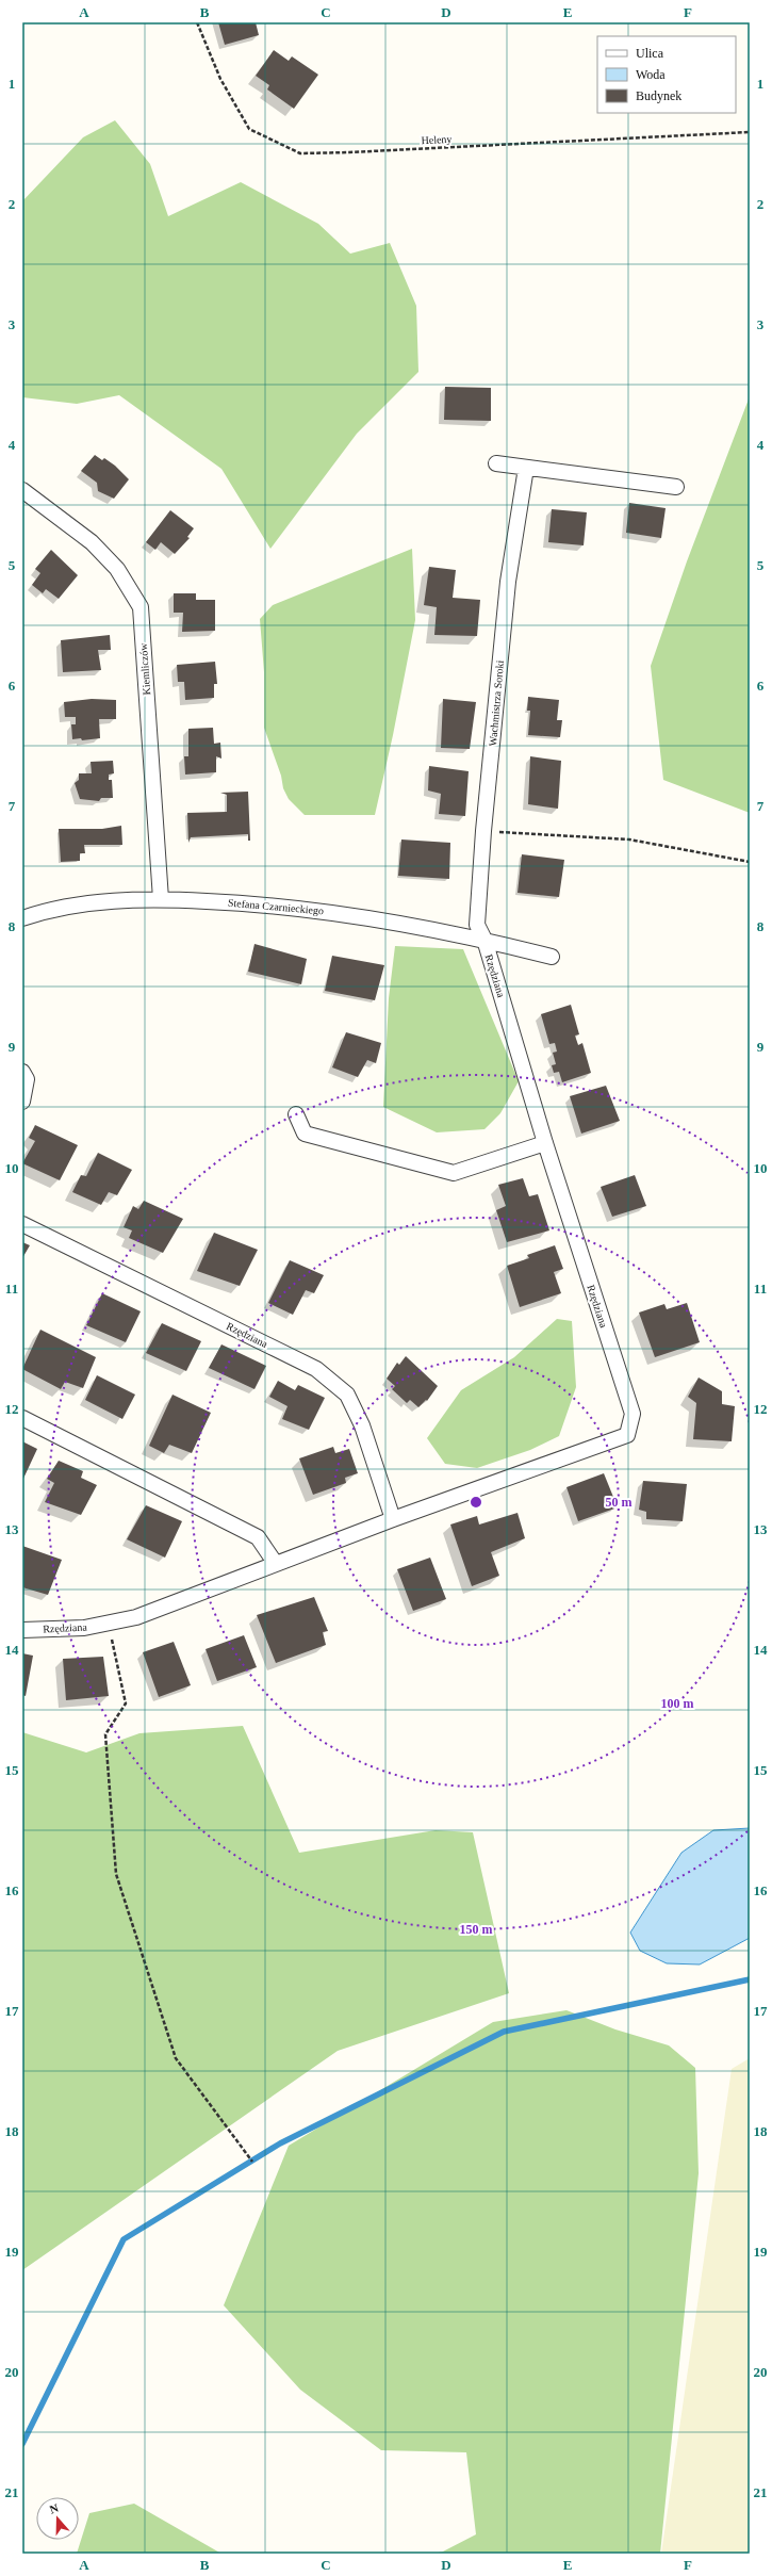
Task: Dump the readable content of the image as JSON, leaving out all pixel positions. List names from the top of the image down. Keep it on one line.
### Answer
{"streets":{"street":["Kiemliczów","Wachmistrza Soroki","Stefana Czarnieckiego","Rzędziana"],"path":["Heleny"]},"crossings":[["Kiemliczów","Stefana Czarnieckiego"],["Wachmistrza Soroki","Stefana Czarnieckiego"],["Wachmistrza Soroki","Rzędziana"],["Stefana Czarnieckiego","Rzędziana"]],"legend":["Ulica","Woda","Budynek"],"north":"top","grid":{"columns":["A","B","C","D","E","F"],"rows":["1","2","3","4","5","6","7","8","9","10","11","12","13","14","15","16","17","18","19","20","21"]},"rings":["50 m","100 m","150 m"]}
